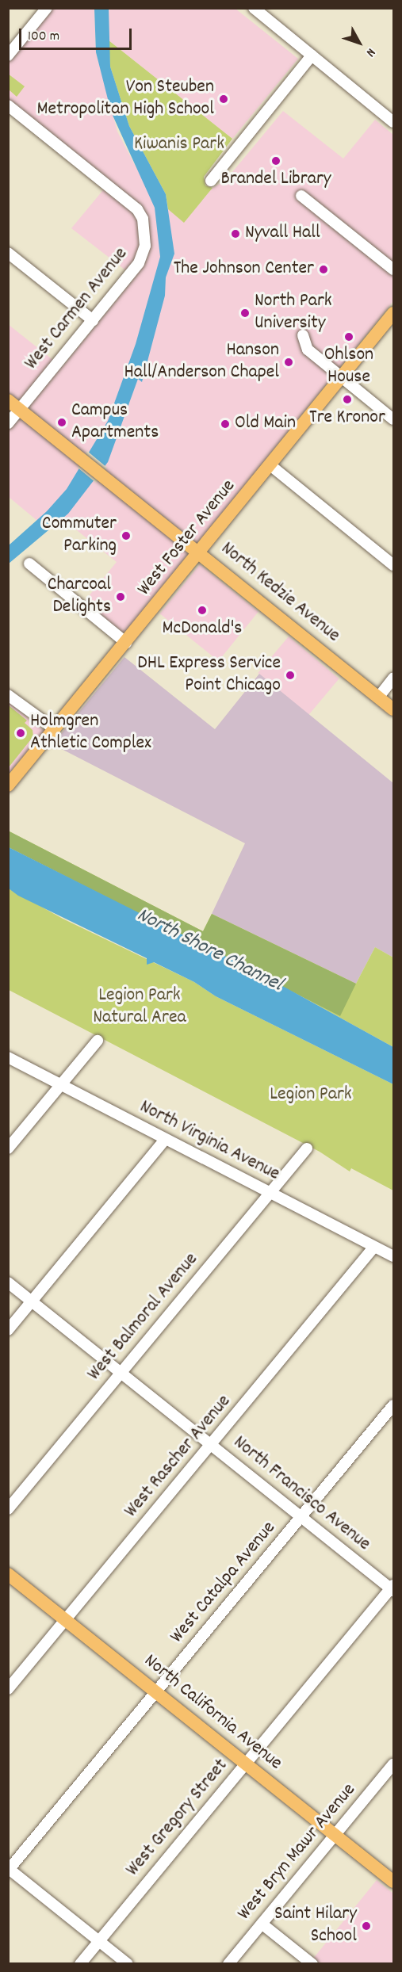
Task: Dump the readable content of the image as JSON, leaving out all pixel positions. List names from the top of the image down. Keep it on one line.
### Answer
{"streets":{"main road":["West Foster Avenue","North Kedzie Avenue","North California Avenue"],"street":["West Carmen Avenue","North Virginia Avenue","West Balmoral Avenue","West Rascher Avenue","North Francisco Avenue","West Catalpa Avenue","West Gregory Street","West Bryn Mawr Avenue"]},"crossings":[["West Carmen Avenue","North Kedzie Avenue"],["West Foster Avenue","North Kedzie Avenue"],["North Virginia Avenue","West Balmoral Avenue"],["North Virginia Avenue","West Rascher Avenue"],["West Balmoral Avenue","North Francisco Avenue"],["West Rascher Avenue","North Francisco Avenue"],["West Rascher Avenue","North California Avenue"],["North Francisco Avenue","West Catalpa Avenue"],["North Francisco Avenue","West Gregory Street"],["West Catalpa Avenue","North California Avenue"],["North California Avenue","West Gregory Street"],["North California Avenue","West Bryn Mawr Avenue"]],"water":["North Shore Channel"],"parks":["Kiwanis Park","Legion Park Natural Area","Legion Park"],"places":["Von Steuben Metropolitan High School","Brandel Library","Nyvall Hall","The Johnson Center","North Park University","Ohlson House","Hanson Hall/Anderson Chapel","Tre Kronor","Campus Apartments","Old Main","Commuter Parking","Charcoal Delights","McDonald's","DHL Express Service Point Chicago","Holmgren Athletic Complex","Saint Hilary School"],"scale_bar":"100 m","north":"bottom right"}
